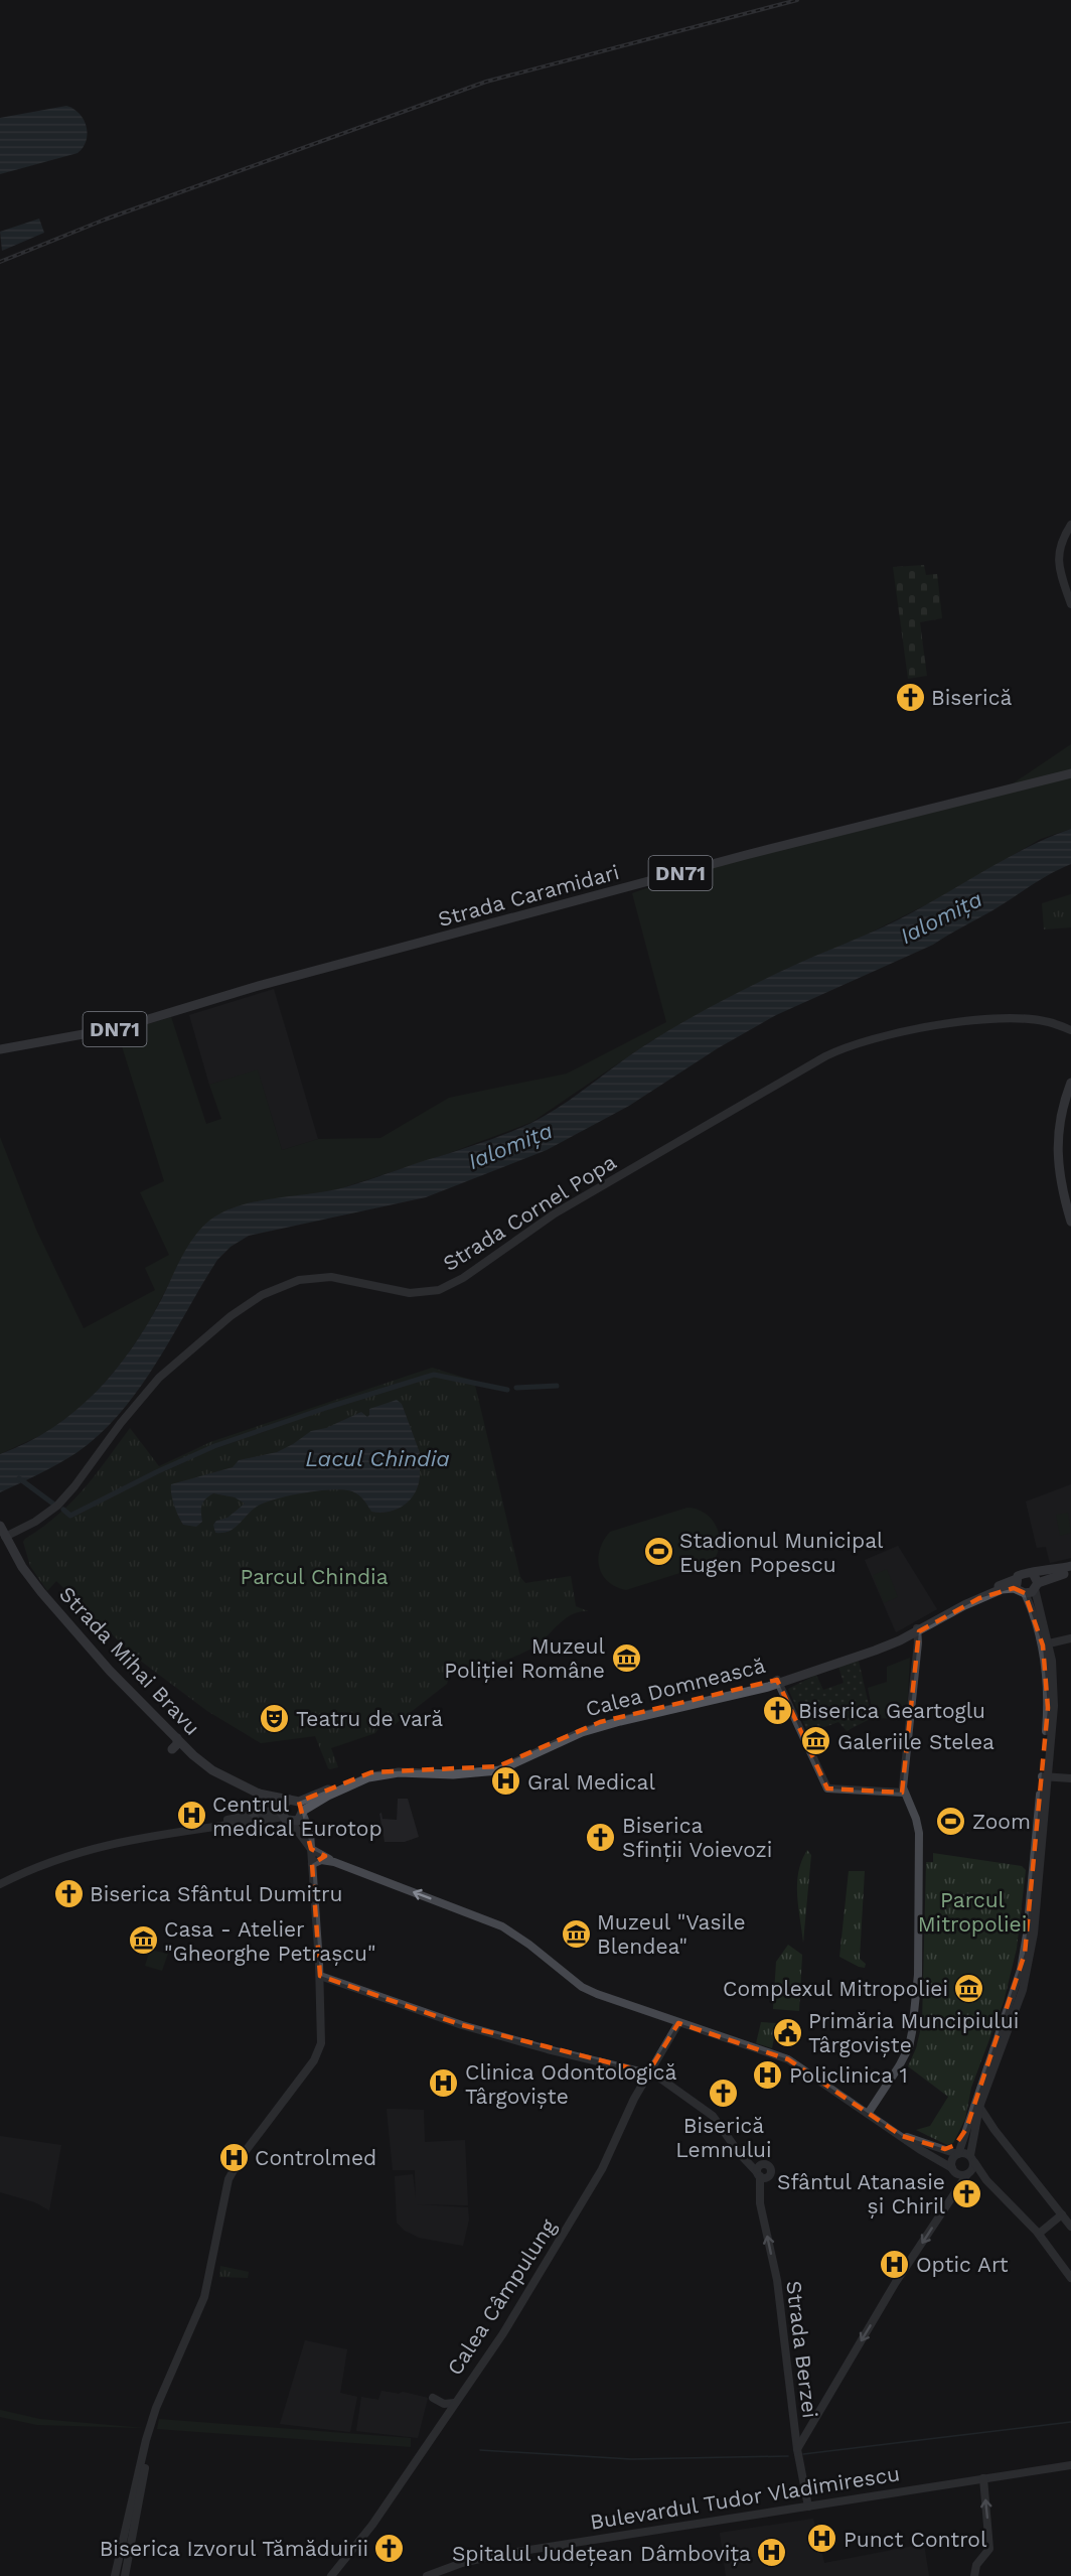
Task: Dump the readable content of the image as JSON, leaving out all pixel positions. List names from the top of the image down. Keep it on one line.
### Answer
{"streets":{"main road":["DN71","Strada Caramidari","Strada Cornel Popa","Strada Mihai Bravu","Calea Domnească","Calea Câmpulung","Strada Berzei","Bulevardul Tudor Vladimirescu"]},"crossings":[["Strada Cornel Popa","Strada Mihai Bravu"],["Calea Câmpulung","Strada Berzei"],["Strada Berzei","Bulevardul Tudor Vladimirescu"]],"one_way":["Strada Berzei"],"water":["Ialomița","Lacul Chindia"],"parks":["Parcul Chindia","Parcul Mitropoliei"],"places":{"church":["Biserică","Biserica Geartoglu","Biserica Sfinții Voievozi","Biserica Sfântul Dumitru","Biserică Lemnului","Sfântul Atanasie și Chiril","Biserica Izvorul Tămăduirii"],"sports":["Stadionul Municipal Eugen Popescu","Zoom"],"museum":["Muzeul Poliției Române","Galeriile Stelea","Muzeul \"Vasile Blendea\"","Casa - Atelier \"Gheorghe Petrașcu\"","Complexul Mitropoliei"],"theatre":["Teatru de vară"],"hospital":["Gral Medical","Centrul medical Eurotop","Policlinica 1","Clinica Odontologică Târgoviște","Controlmed","Optic Art","Punct Control","Spitalul Județean Dâmbovița"],"public building":["Primăria Muncipiului Târgoviște"]}}
